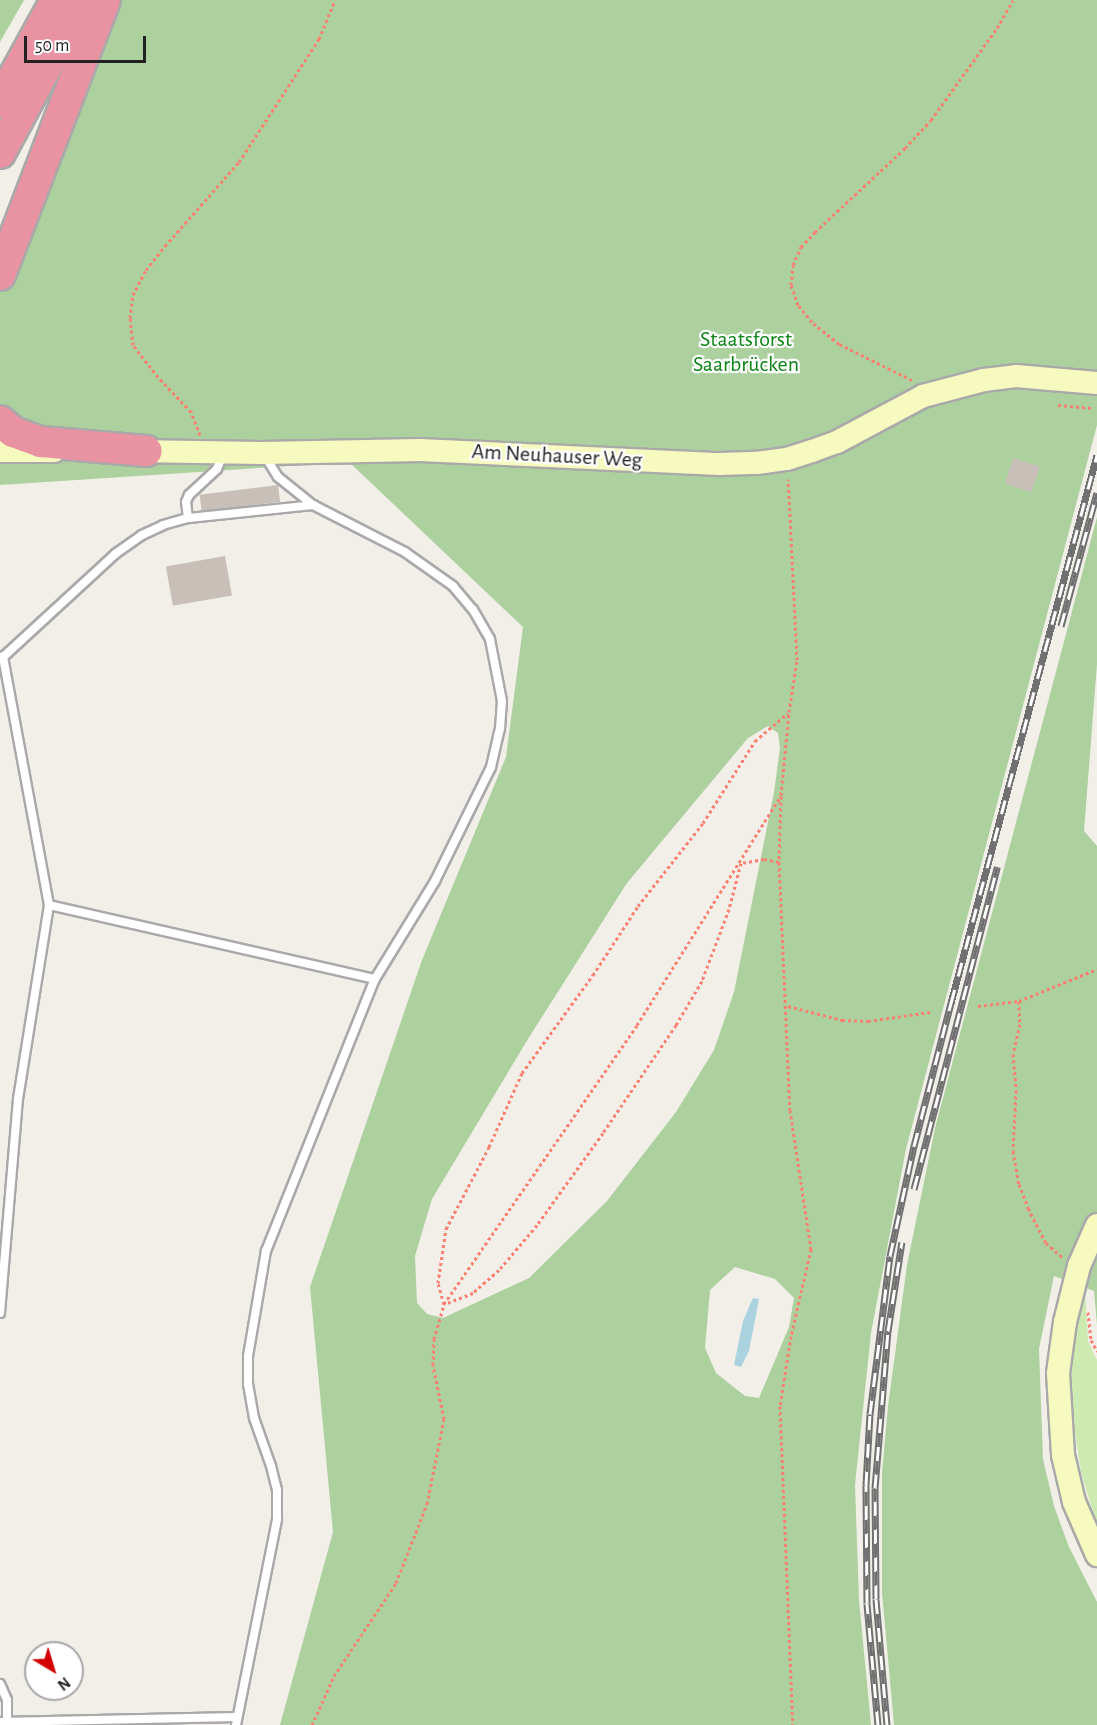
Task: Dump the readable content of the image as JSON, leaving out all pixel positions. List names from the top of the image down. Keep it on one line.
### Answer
{"streets":{"street":["Am Neuhauser Weg"]},"parks":["Staatsforst Saarbrücken"],"scale_bar":"50 m","north":"bottom right"}
